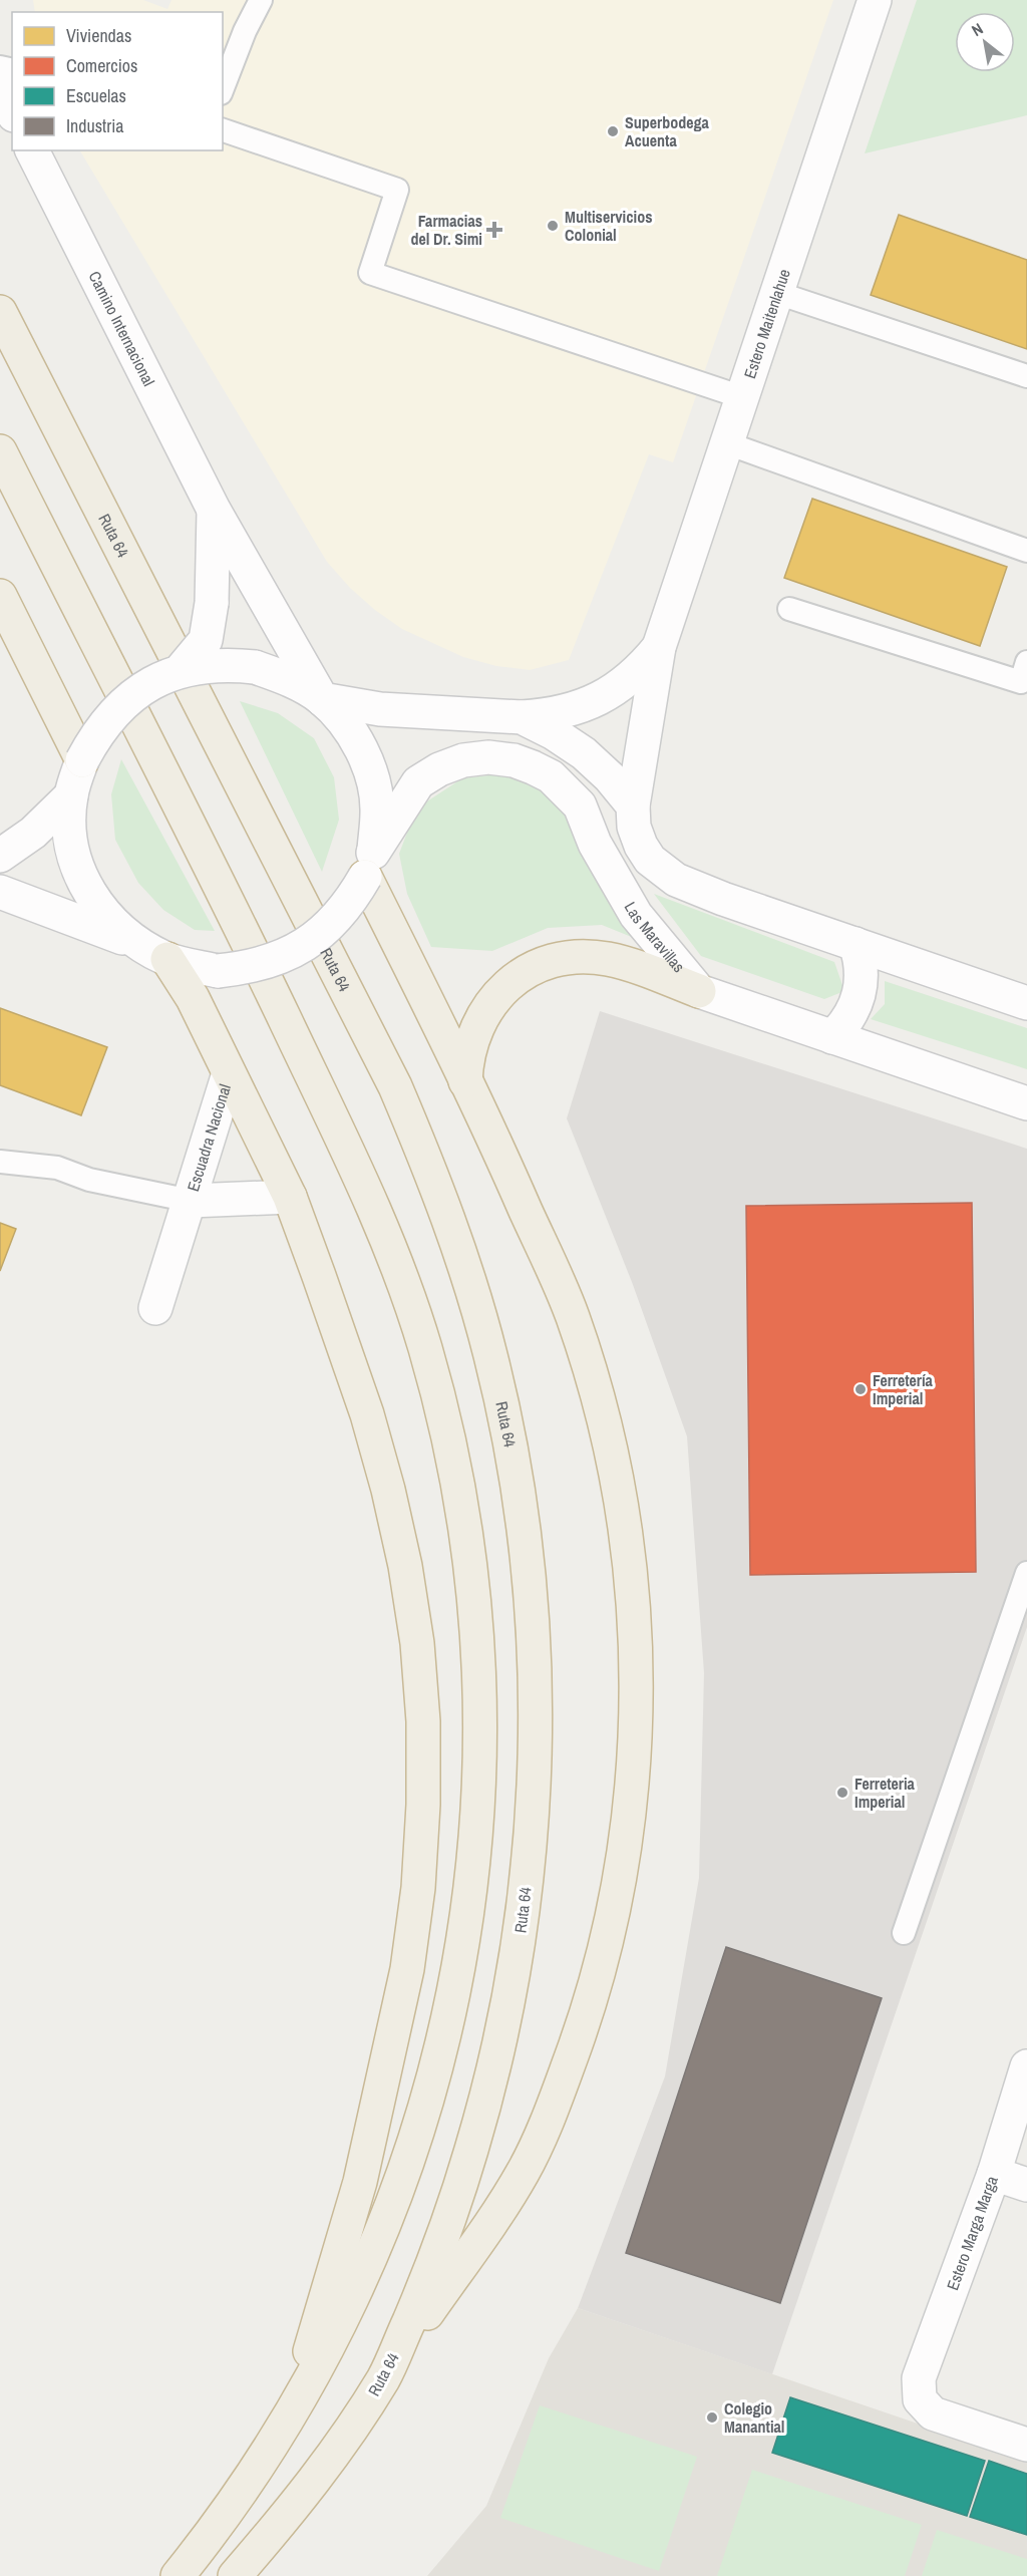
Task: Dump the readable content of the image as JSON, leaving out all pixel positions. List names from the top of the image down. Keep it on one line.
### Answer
{"streets":{"highway":["Ruta 64"],"street":["Estero Maitenlahue","Camino Internacional","Las Maravillas","Escuadra Nacional","Estero Marga Marga"]},"places":{"other":["Superbodega Acuenta","Multiservicios Colonial","Ferretería Imperial","Ferreteria Imperial","Colegio Manantial"],"health":["Farmacias del Dr. Simi"]},"legend":["Viviendas","Comercios","Escuelas","Industria"],"north":"top left"}
